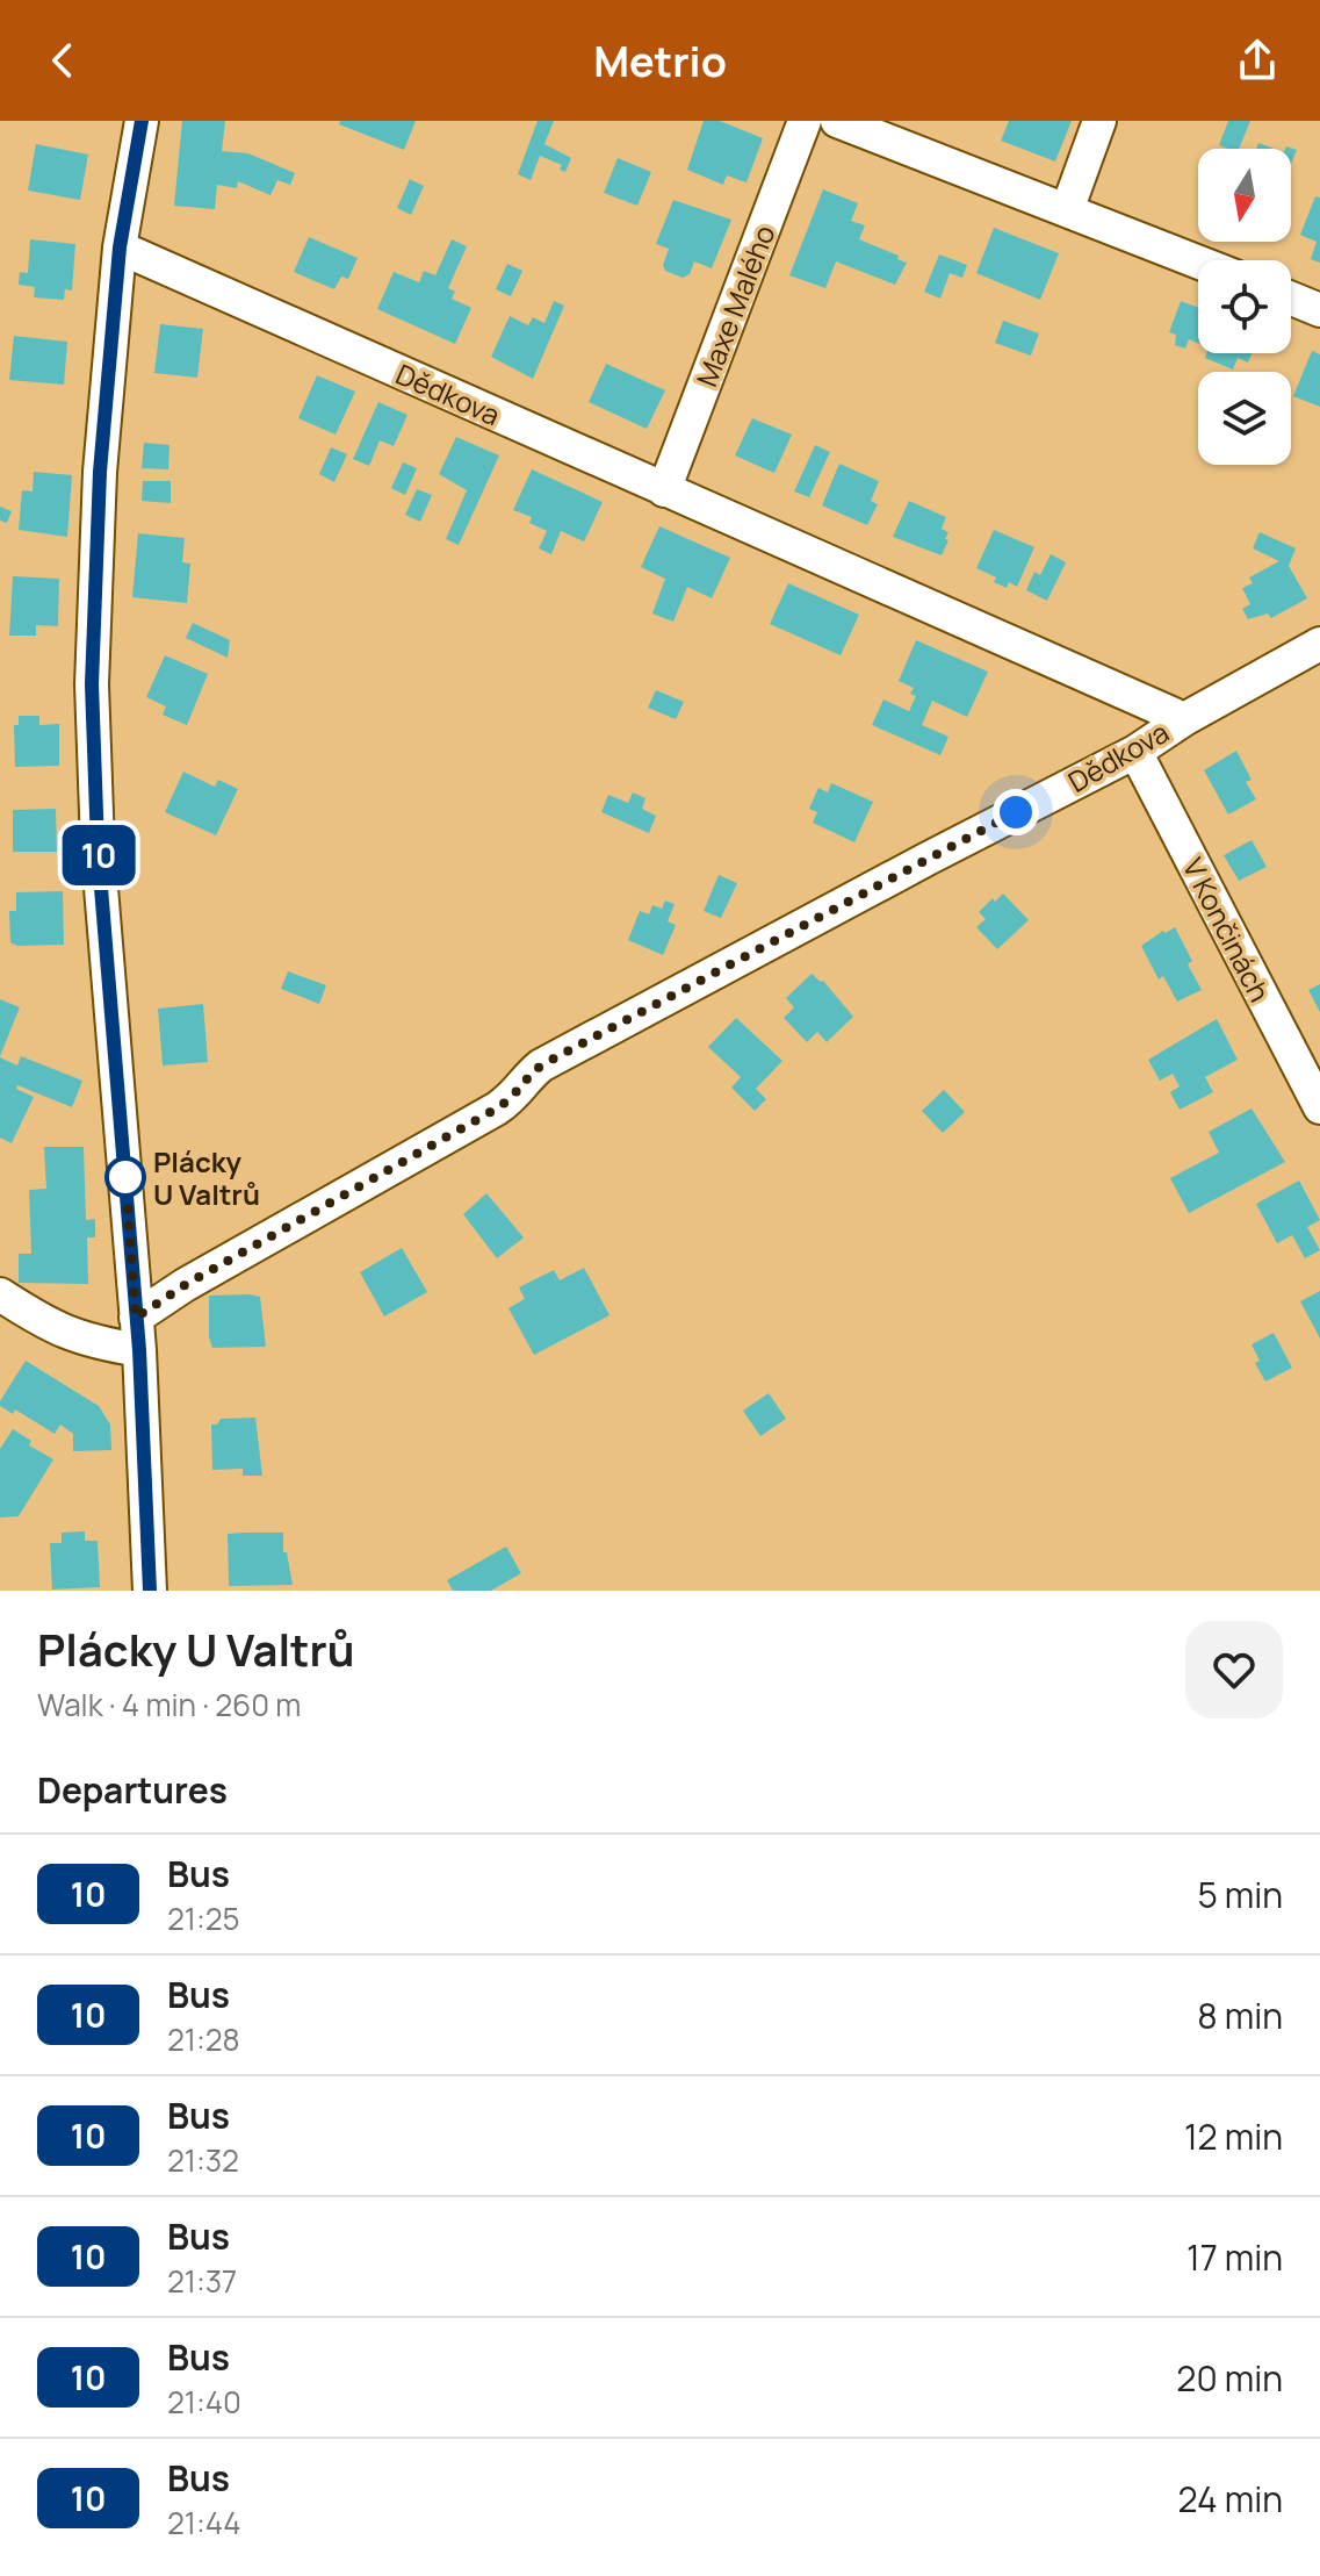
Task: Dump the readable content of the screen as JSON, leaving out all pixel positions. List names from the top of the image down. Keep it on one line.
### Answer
{"streets":{"street":["Maxe Malého","Dědkova","V Končinách"]},"crossings":[["Maxe Malého","Dědkova"],["Dědkova","V Končinách"]],"places":["Plácky U Valtrů"],"lines":["bus line 10"],"north":"bottom","page":{"header":"Metrio","on_map":"10","heading":[["Plácky U Valtrů","Walk · 4 min · 260 m"],"Departures"],"list":[{"mark":"10","name":"Bus","note":"21:25","value":"5 min"},{"mark":"10","name":"Bus","note":"21:28","value":"8 min"},{"mark":"10","name":"Bus","note":"21:32","value":"12 min"},{"mark":"10","name":"Bus","note":"21:37","value":"17 min"},{"mark":"10","name":"Bus","note":"21:40","value":"20 min"},{"mark":"10","name":"Bus","note":"21:44","value":"24 min"}]}}
